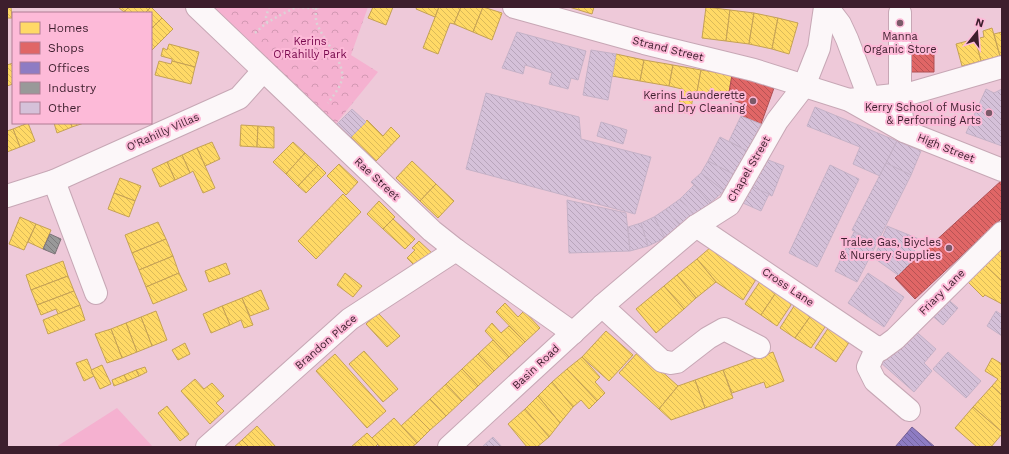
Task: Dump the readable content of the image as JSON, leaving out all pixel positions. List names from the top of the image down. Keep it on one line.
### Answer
{"streets":{"street":["Strand Street","O'Rahilly Villas","High Street","Chapel Street","Rae Street","Cross Lane","Friary Lane","Brandon Place","Basin Road"]},"crossings":[["Strand Street","High Street"],["Strand Street","Chapel Street"],["O'Rahilly Villas","Rae Street"],["High Street","Chapel Street"],["Chapel Street","Cross Lane"],["Chapel Street","Basin Road"],["Rae Street","Brandon Place"],["Rae Street","Basin Road"],["Cross Lane","Friary Lane"]],"parks":["Kerins O'Rahilly Park"],"places":["Manna Organic Store","Kerins Launderette and Dry Cleaning","Kerry School of Music & Performing Arts","Tralee Gas, Biycles & Nursery Supplies"],"legend":["Homes","Shops","Offices","Industry","Other"],"north":"top"}
